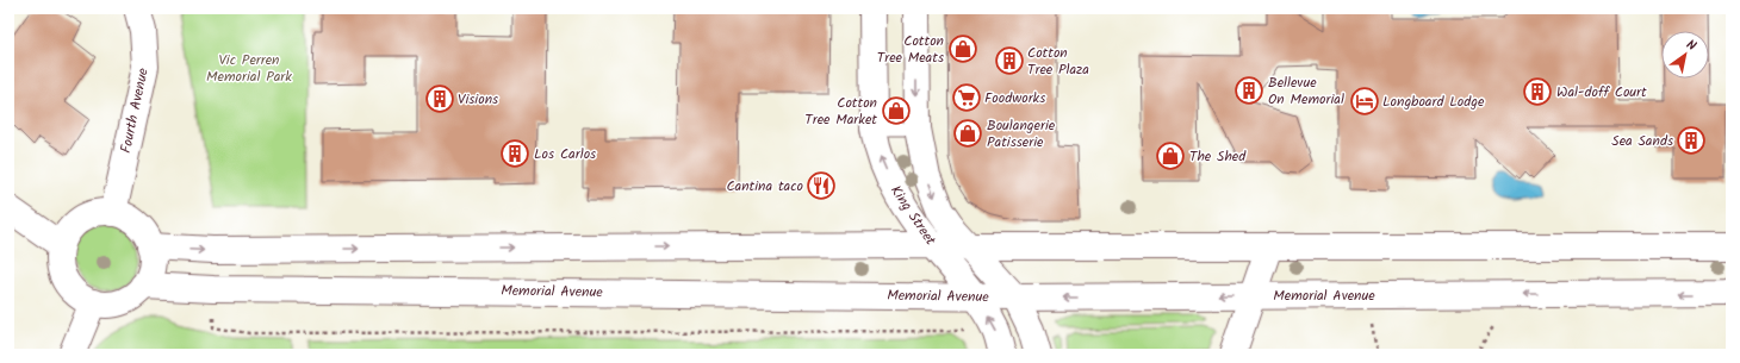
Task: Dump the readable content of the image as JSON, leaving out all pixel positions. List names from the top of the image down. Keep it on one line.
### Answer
{"streets":{"street":["Fourth Avenue","King Street","Memorial Avenue"]},"crossings":[["Fourth Avenue","Memorial Avenue"],["King Street","Memorial Avenue"]],"parks":["Vic Perren Memorial Park"],"places":{"shop":["Cotton Tree Meats","Cotton Tree Market","Boulangerie Patisserie","The Shed"],"building":["Cotton Tree Plaza","Bellevue On Memorial","Wal-doff Court","Visions","Sea Sands","Los Carlos"],"supermarket":["Foodworks"],"hotel":["Longboard Lodge"],"restaurant":["Cantina taco"]},"north":"top right"}
